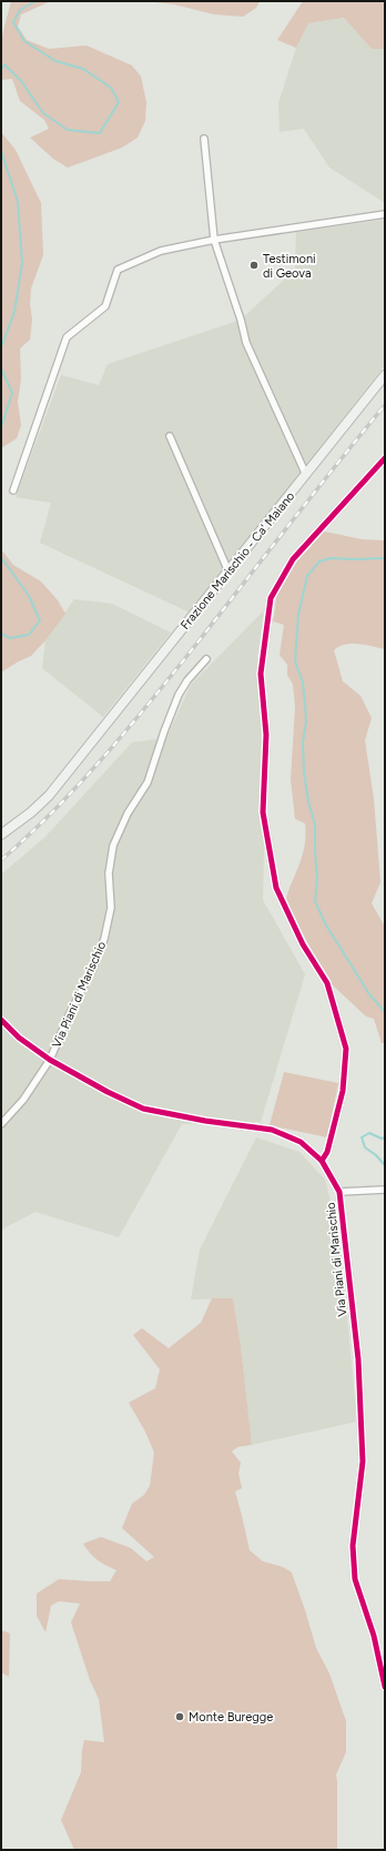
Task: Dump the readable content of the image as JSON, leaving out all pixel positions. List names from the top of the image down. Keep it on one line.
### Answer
{"streets":{"main road":["Frazione Marischio - Ca' Maiano"],"street":["Via Piani di Marischio"]},"places":["Testimoni di Geova","Monte Buregge"]}
